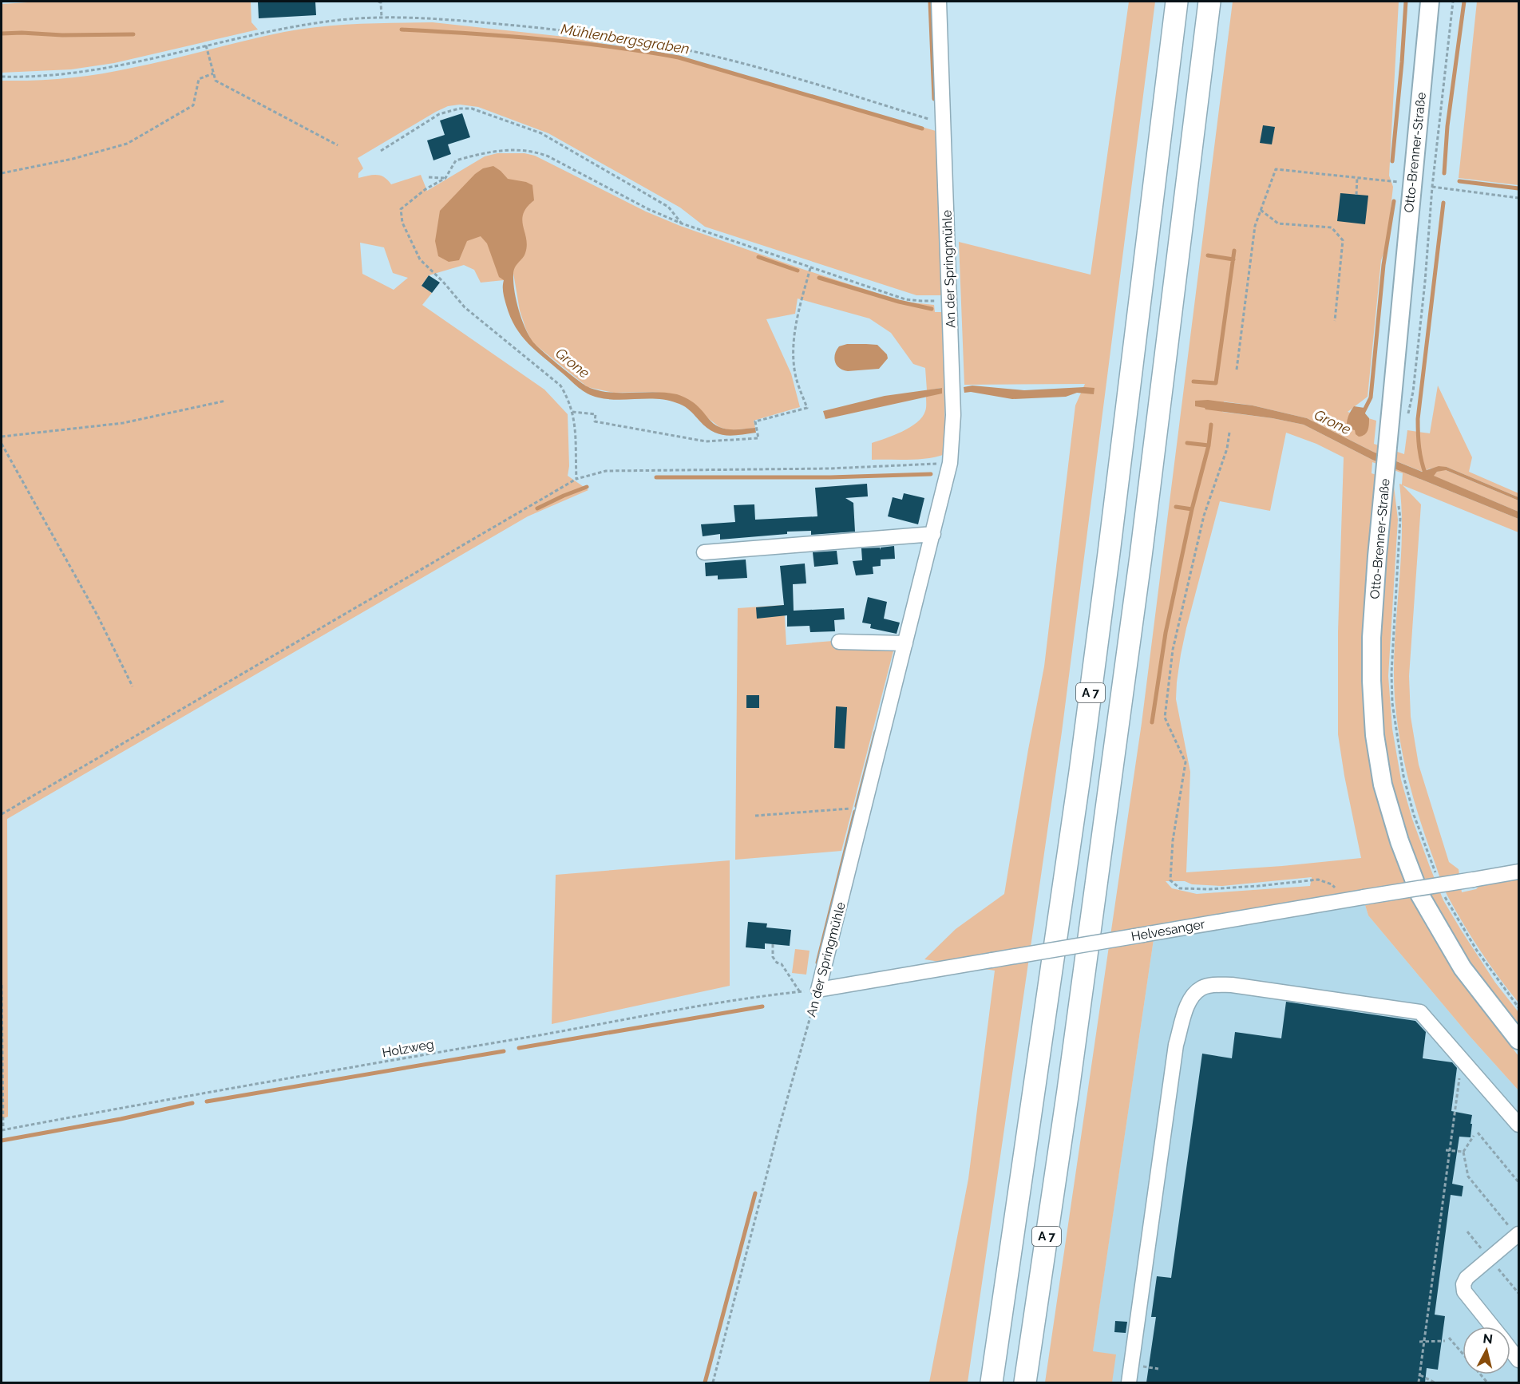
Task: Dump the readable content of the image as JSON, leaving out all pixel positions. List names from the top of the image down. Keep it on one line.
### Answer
{"streets":{"highway":["A 7"],"main road":["Otto-Brenner-Straße"],"street":["An der Springmühle","Helvesanger"],"path":["Holzweg"]},"crossings":[["An der Springmühle","Helvesanger"],["An der Springmühle","Holzweg"],["Helvesanger","Holzweg"]],"water":["Mühlenbergsgraben","Grone"],"north":"top"}
